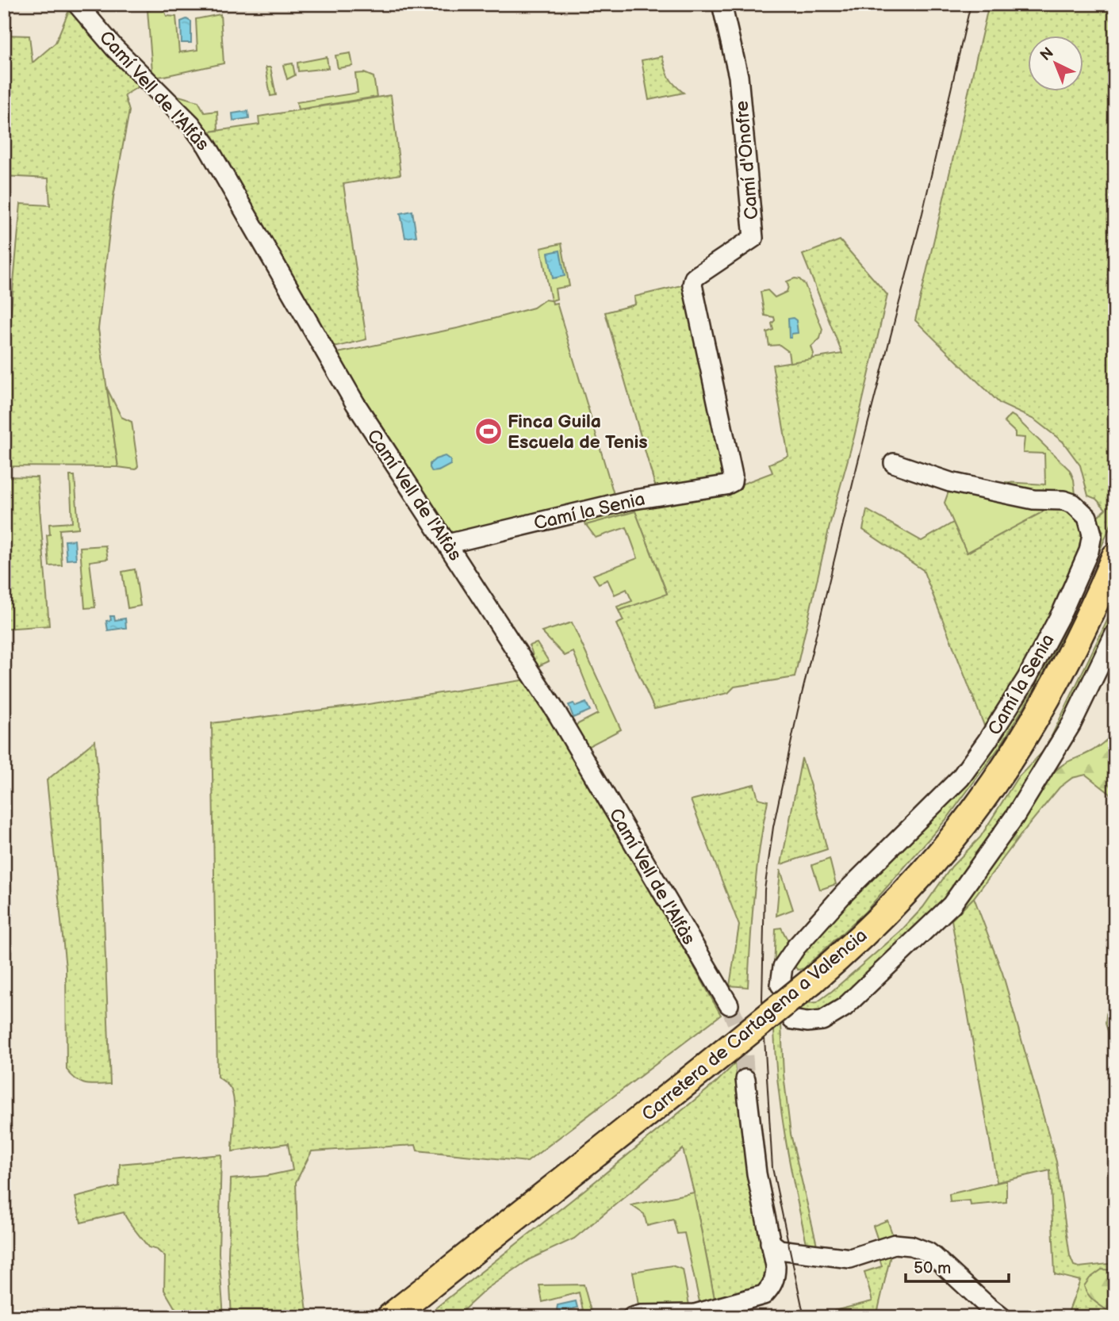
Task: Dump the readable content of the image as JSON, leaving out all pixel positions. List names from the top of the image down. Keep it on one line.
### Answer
{"streets":{"highway":["Carretera de Cartagena a Valencia"],"street":["Camí Vell de l'Alfàs","Camí d'Onofre","Camí la Senia"]},"crossings":[["Camí Vell de l'Alfàs","Camí la Senia"],["Camí d'Onofre","Camí la Senia"]],"places":{"sports":["Finca Guila Escuela de Tenis"]},"scale_bar":"50 m","north":"top left"}
